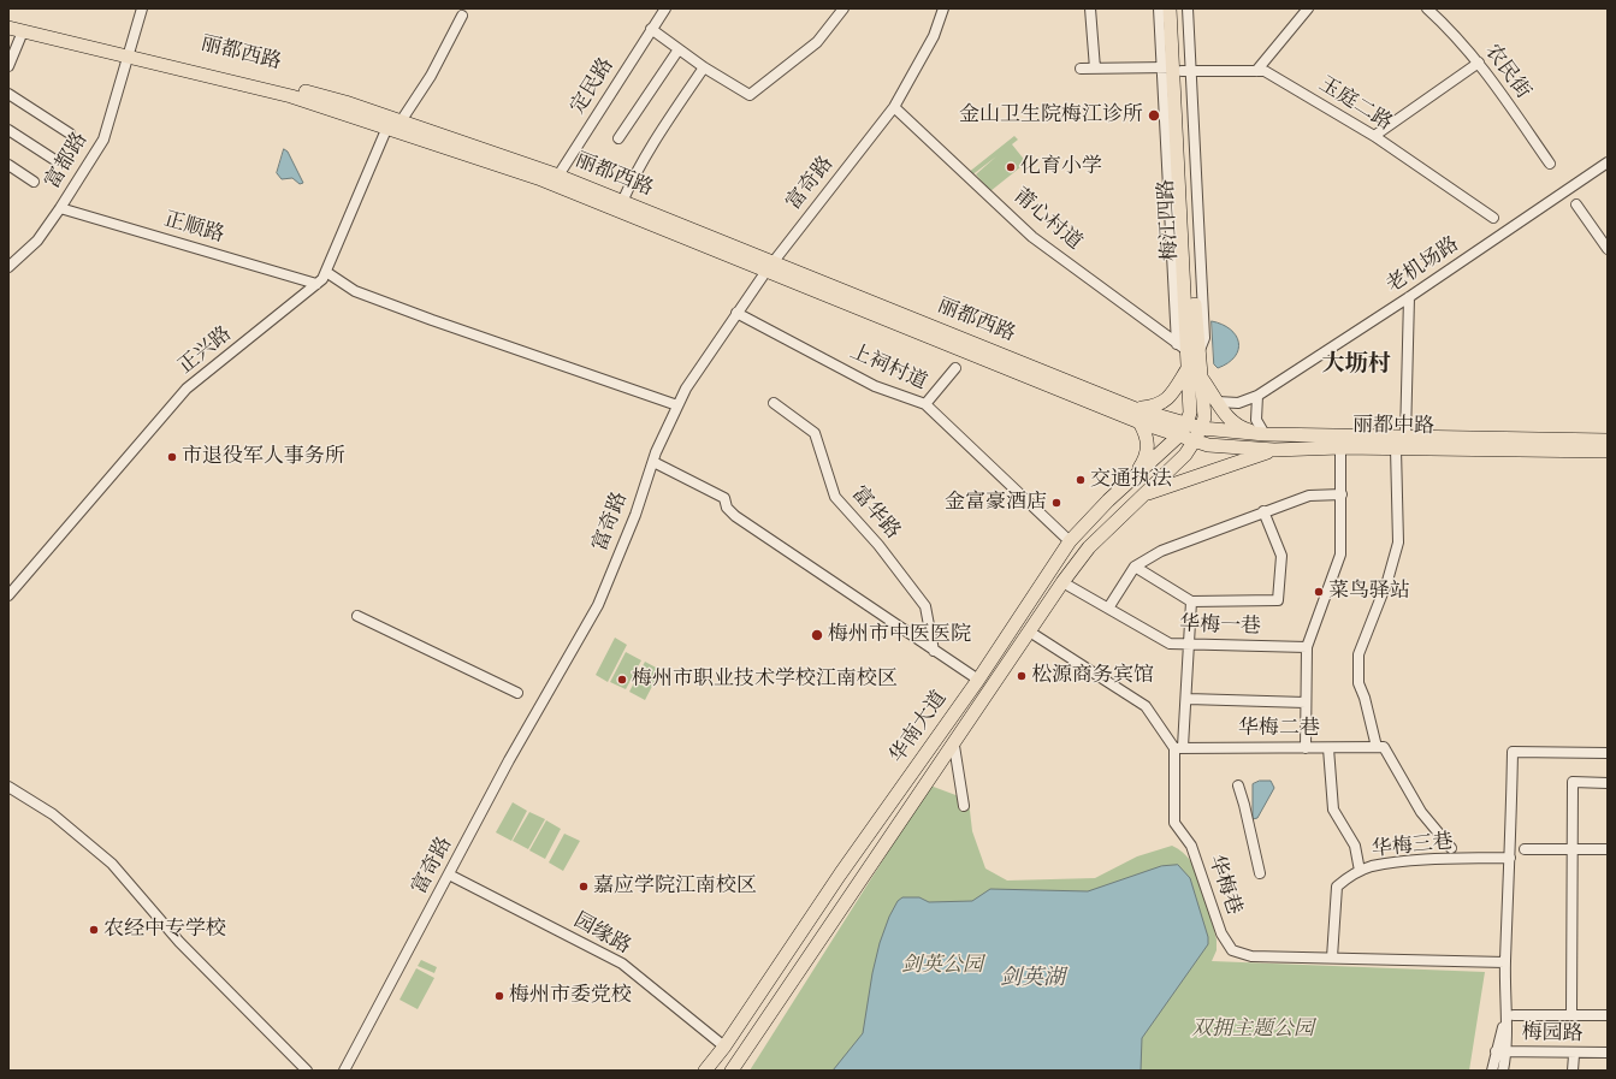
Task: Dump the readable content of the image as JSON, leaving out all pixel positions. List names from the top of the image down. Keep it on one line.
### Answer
{"streets":{"main road":["丽都西路","梅江四路","丽都中路","华南大道"],"street":["农民街","定民路","玉庭二路","富都路","富奇路","莆心村道","正顺路","老机场路","正兴路","上祠村道","富华路","华梅一巷","华梅二巷","华梅三巷","华梅巷","园缘路","梅园路"]},"crossings":[["丽都西路","定民路"],["丽都西路","富都路"],["丽都西路","富奇路"],["丽都西路","梅江四路"],["丽都西路","正兴路"],["丽都西路","丽都中路"],["丽都西路","华南大道"],["玉庭二路","梅江四路"],["富都路","正顺路"],["富奇路","莆心村道"],["富奇路","上祠村道"],["富奇路","园缘路"],["莆心村道","梅江四路"],["梅江四路","丽都中路"],["梅江四路","华南大道"],["正顺路","正兴路"],["上祠村道","华南大道"],["丽都中路","华南大道"],["华梅一巷","华南大道"],["华南大道","园缘路"],["华梅二巷","华梅巷"],["华梅三巷","华梅巷"]],"districts":["大坜村"],"water":["剑英湖"],"parks":["剑英公园","双拥主题公园"],"places":["金山卫生院梅江诊所","化育小学","市退役军人事务所","交通执法","金富豪酒店","菜鸟驿站","梅州市中医医院","松源商务宾馆","梅州市职业技术学校江南校区","嘉应学院江南校区","农经中专学校","梅州市委党校"]}
